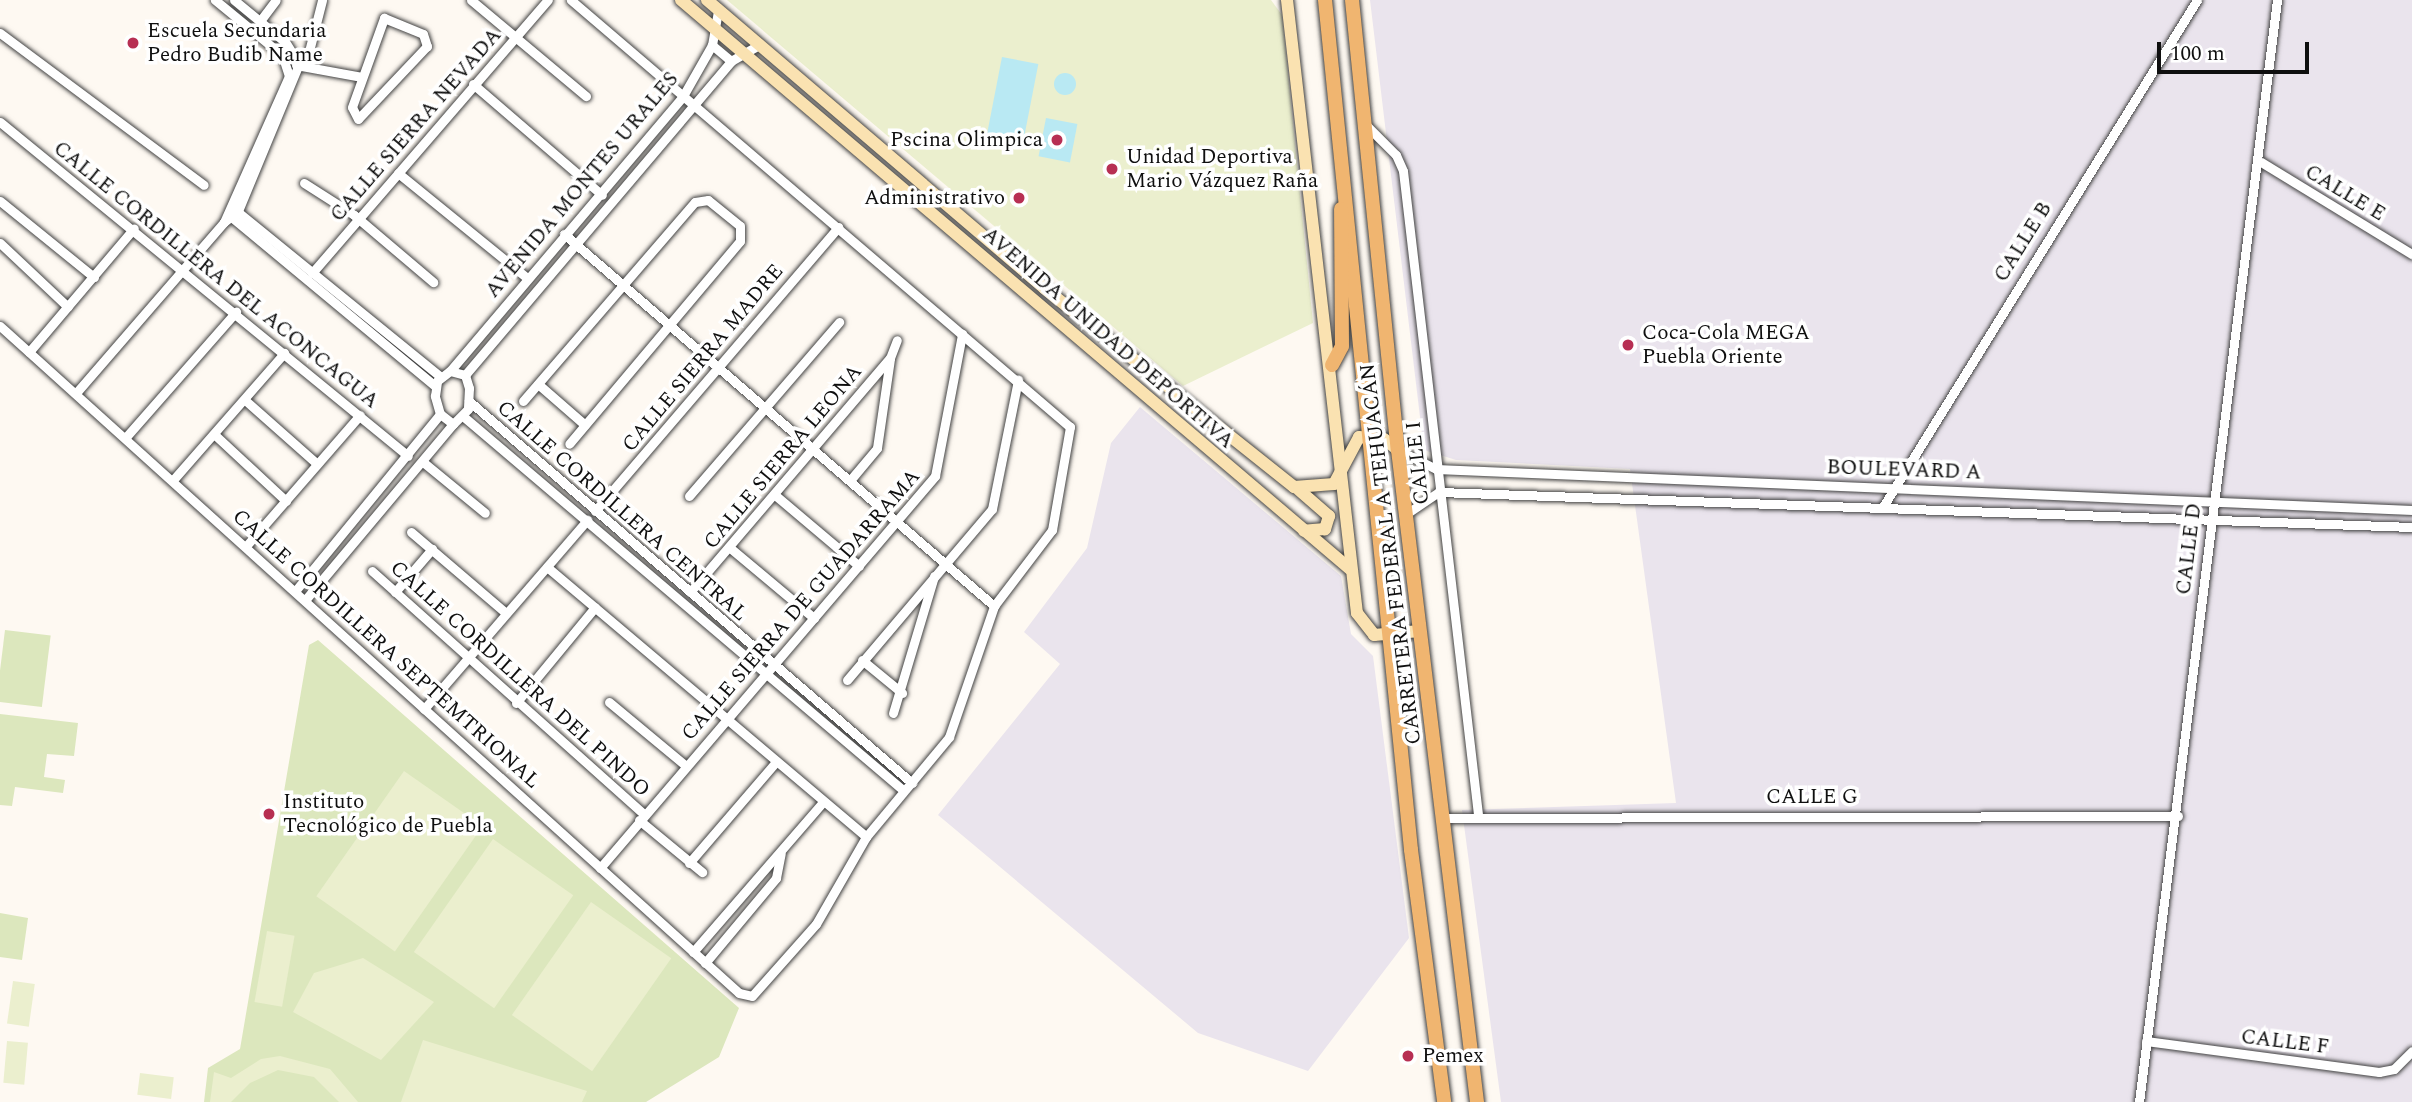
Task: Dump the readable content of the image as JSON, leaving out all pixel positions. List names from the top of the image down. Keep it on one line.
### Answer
{"streets":{"main road":["CARRETERA FEDERAL A TEHUACÁN"],"street":["CALLE SIERRA NEVADA","AVENIDA MONTES URALES","CALLE E","CALLE B","CALLE CORDILLERA DEL ACONCAGUA","AVENIDA UNIDAD DEPORTIVA","CALLE SIERRA MADRE","CALLE SIERRA LEONA","CALLE I","BOULEVARD A","CALLE CORDILLERA CENTRAL","CALLE D","CALLE SIERRA DE GUADARRAMA","CALLE CORDILLERA SEPTEMTRIONAL","CALLE CORDILLERA DEL PINDO","CALLE G","CALLE F"]},"crossings":[["AVENIDA MONTES URALES","AVENIDA UNIDAD DEPORTIVA"],["AVENIDA MONTES URALES","CALLE CORDILLERA CENTRAL"],["CALLE E","CALLE D"],["CALLE B","BOULEVARD A"],["CALLE SIERRA MADRE","CALLE CORDILLERA CENTRAL"],["CALLE SIERRA LEONA","CALLE CORDILLERA CENTRAL"],["CALLE I","BOULEVARD A"],["CALLE I","CARRETERA FEDERAL A TEHUACÁN"],["CALLE I","CALLE G"],["BOULEVARD A","CALLE D"],["BOULEVARD A","CARRETERA FEDERAL A TEHUACÁN"],["CALLE CORDILLERA CENTRAL","CALLE SIERRA DE GUADARRAMA"],["CALLE D","CALLE G"],["CALLE D","CALLE F"],["CARRETERA FEDERAL A TEHUACÁN","CALLE G"],["CALLE SIERRA DE GUADARRAMA","CALLE CORDILLERA SEPTEMTRIONAL"],["CALLE SIERRA DE GUADARRAMA","CALLE CORDILLERA DEL PINDO"]],"places":["Escuela Secundaria Pedro Budib Name","Pscina Olimpica","Unidad Deportiva Mario Vázquez Raña","Administrativo","Coca-Cola MEGA Puebla Oriente","Instituto Tecnológico de Puebla","Pemex"],"scale_bar":"100 m"}
